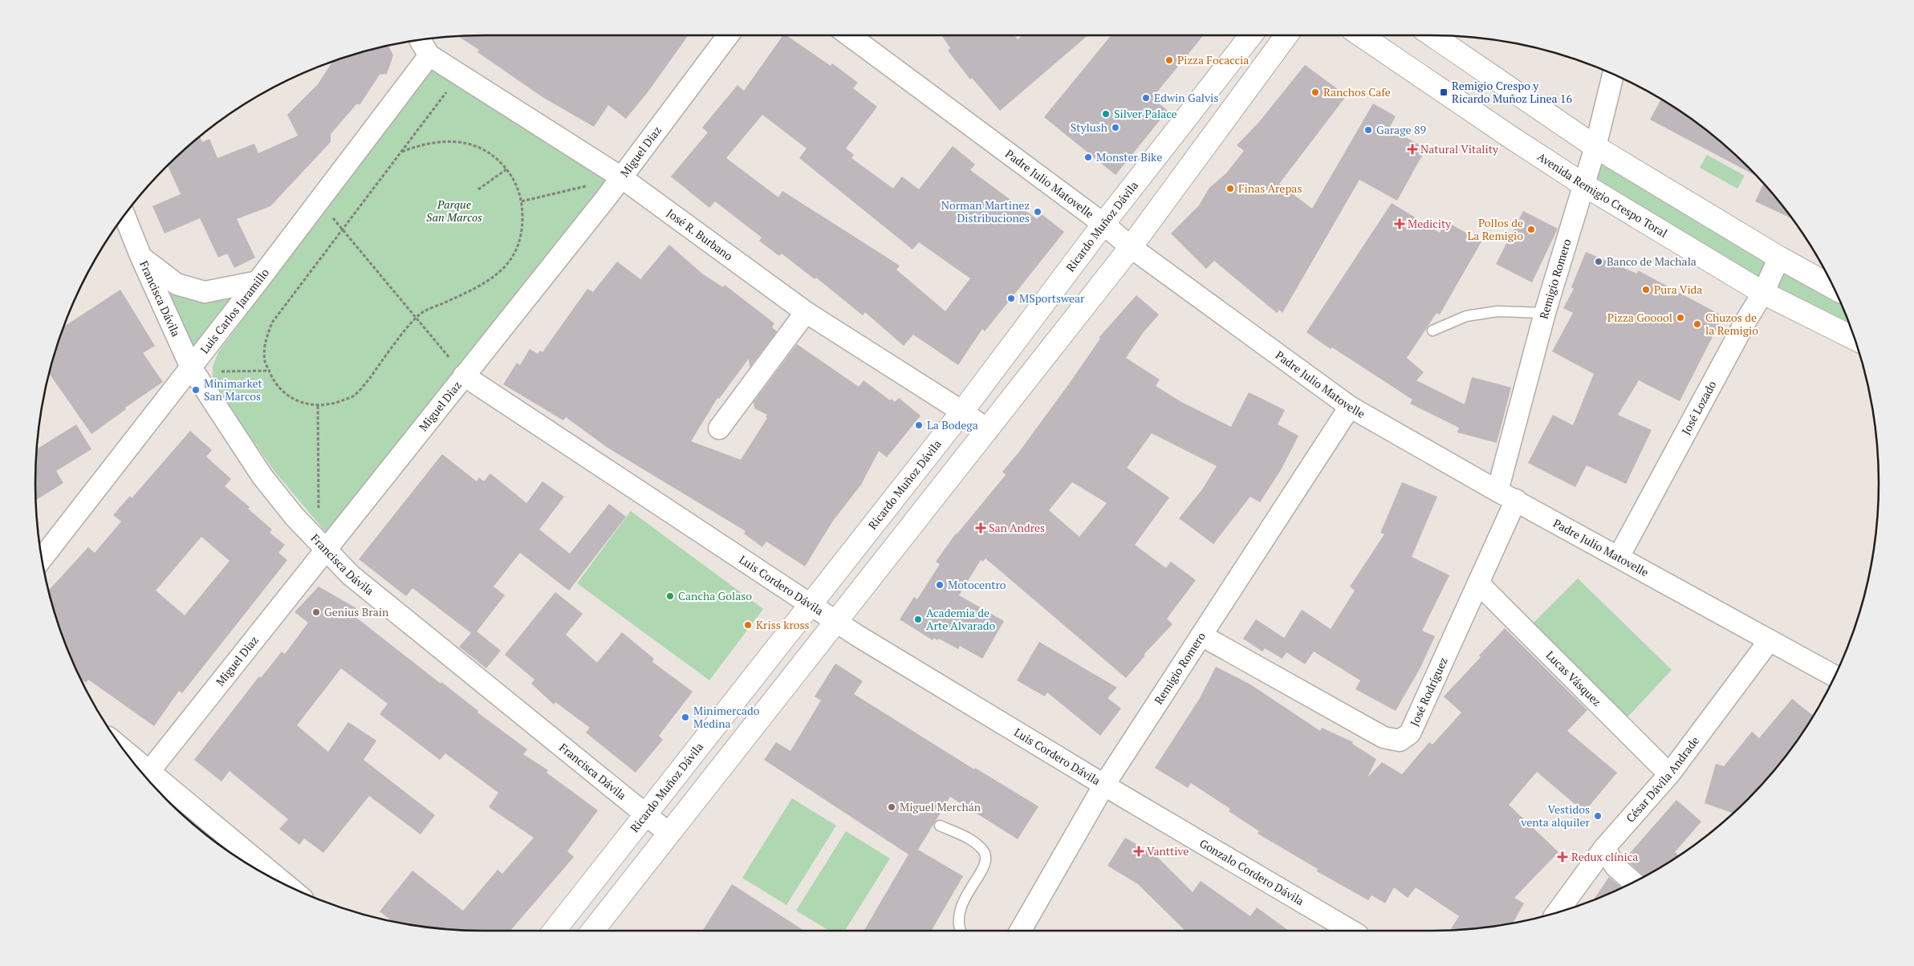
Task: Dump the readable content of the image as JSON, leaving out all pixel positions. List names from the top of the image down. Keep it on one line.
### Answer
{"streets":{"main road":["Avenida Remigio Crespo Toral","Ricardo Muñoz Dávila"],"street":["Miguel Diaz","Padre Julio Matovelle","José R. Burbano","Remigio Romero","Francisca Dávila","Luis Carlos Jaramillo","José Lozado","Luis Cordero Dávila","Lucas Vásquez","José Rodríguez","César Dávila Andrade","Gonzalo Cordero Dávila"]},"crossings":[["Miguel Diaz","José R. Burbano"],["Miguel Diaz","Francisca Dávila"],["Miguel Diaz","Luis Cordero Dávila"],["Padre Julio Matovelle","Ricardo Muñoz Dávila"],["Padre Julio Matovelle","Remigio Romero"],["Padre Julio Matovelle","José Lozado"],["Padre Julio Matovelle","José Rodríguez"],["Padre Julio Matovelle","César Dávila Andrade"],["Avenida Remigio Crespo Toral","Remigio Romero"],["Avenida Remigio Crespo Toral","José Lozado"],["Ricardo Muñoz Dávila","José R. Burbano"],["Ricardo Muñoz Dávila","Francisca Dávila"],["Ricardo Muñoz Dávila","Luis Cordero Dávila"],["José R. Burbano","Luis Carlos Jaramillo"],["Remigio Romero","Luis Cordero Dávila"],["Remigio Romero","José Rodríguez"],["Remigio Romero","Gonzalo Cordero Dávila"],["Francisca Dávila","Luis Carlos Jaramillo"],["Luis Cordero Dávila","Gonzalo Cordero Dávila"],["Lucas Vásquez","José Rodríguez"],["Lucas Vásquez","César Dávila Andrade"]],"parks":["Parque San Marcos"],"places":{"other":["Pizza Focaccia","Ranchos Cafe","Edwin Galvis","Silver Palace","Stylush","Garage 89","Monster Bike","Finas Arepas","Norman Martinez Distribuciones","Pollos de La Remigio","Banco de Machala","Pura Vida","MSportswear","Pizza Gooool","Chuzos de la Remigio","Minimarket San Marcos","La Bodega","Motocentro","Cancha Golaso","Genius Brain","Academia de Arte Alvarado","Kriss kross","Minimercado Medina","Miguel Merchán","Vestidos venta alquiler"],"transit":["Remigio Crespo y Ricardo Muñoz Linea 16"],"health":["Natural Vitality","Medicity","San Andres","Vanttive","Redux clínica"]}}
